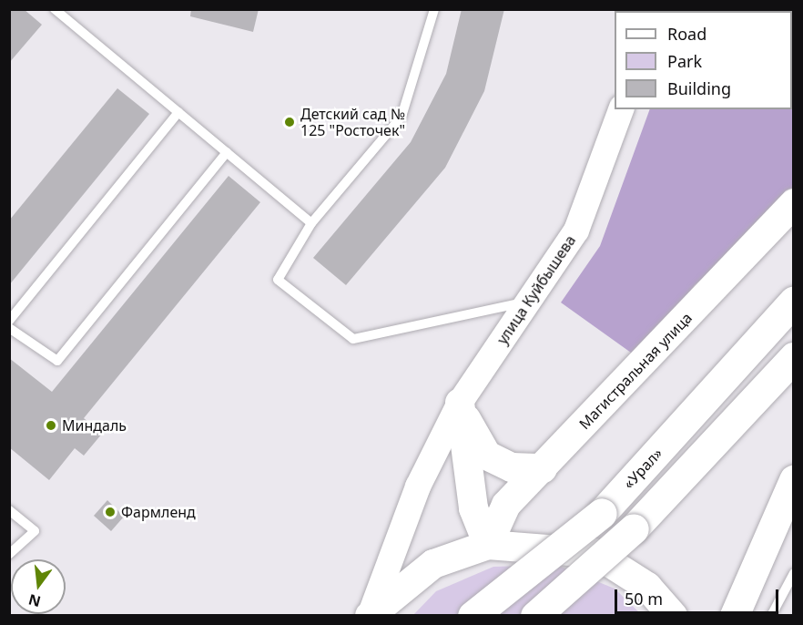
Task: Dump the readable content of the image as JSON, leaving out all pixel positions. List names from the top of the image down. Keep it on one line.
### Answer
{"streets":{"highway":["«Урал»"],"main road":["улица Куйбышева","Магистральная улица"]},"places":["Детский сад № 125 \"Росточек\"","Миндаль","Фармленд"],"legend":["Road","Park","Building"],"scale_bar":"50 m","north":"bottom"}
